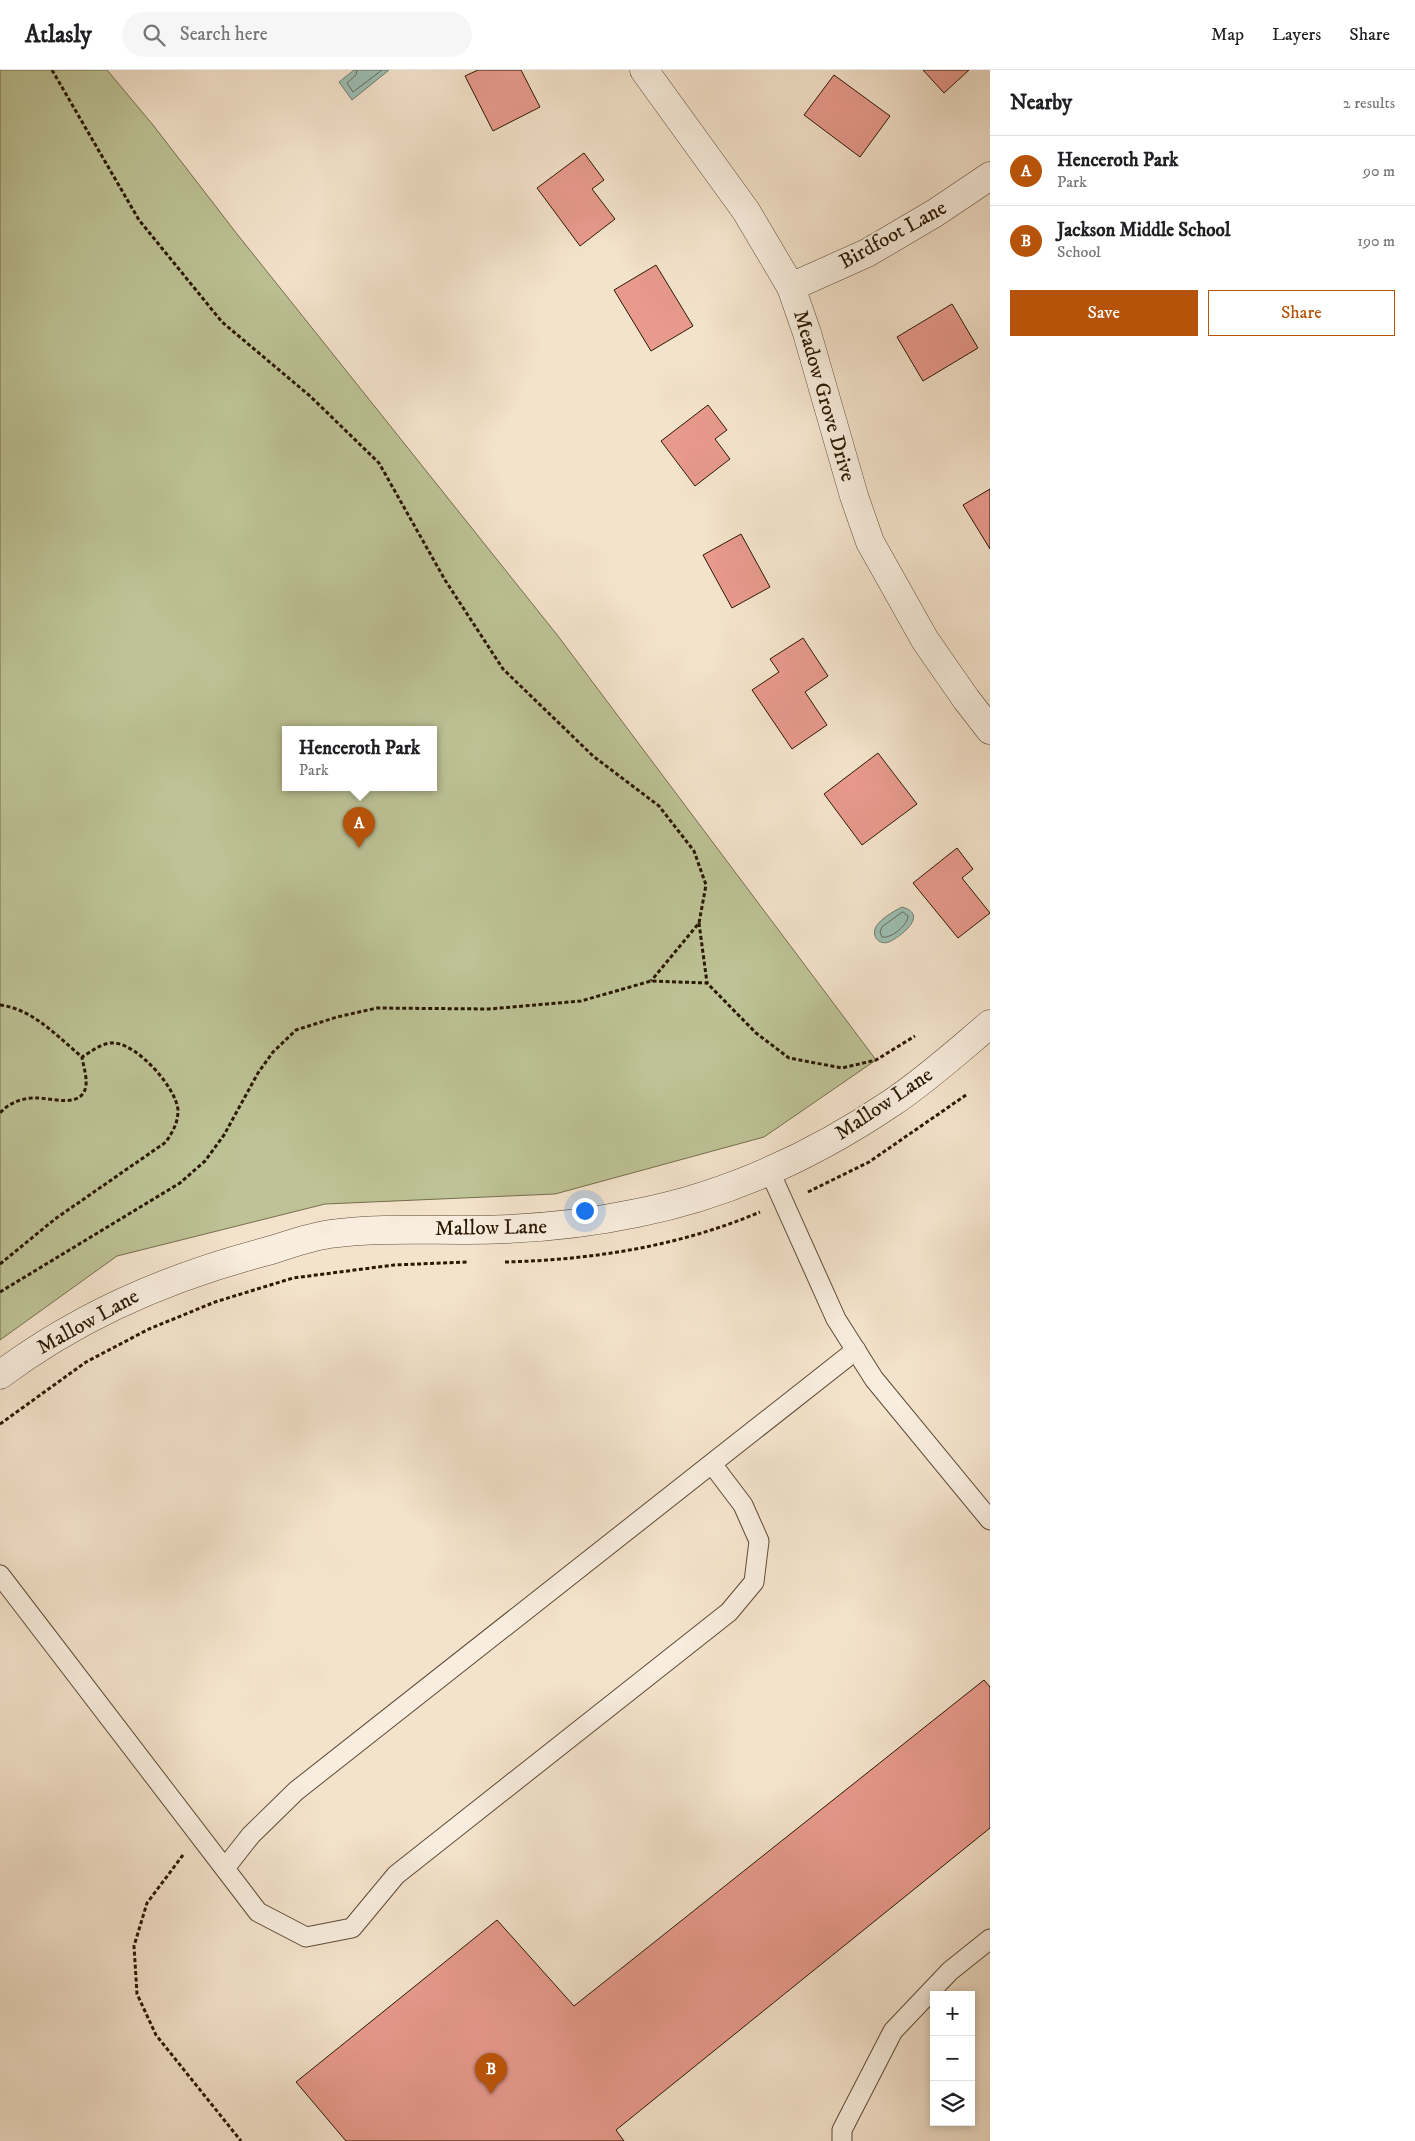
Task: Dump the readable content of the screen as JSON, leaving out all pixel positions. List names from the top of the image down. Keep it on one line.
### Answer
{"streets":{"street":["Birdfoot Lane","Meadow Grove Drive","Mallow Lane"]},"crossings":[["Birdfoot Lane","Meadow Grove Drive"]],"page":{"header":"Atlasly","search":"Search here","nav":["Map","Layers","Share"],"heading":["Nearby","2 results"],"list":[{"mark":"A","name":"Henceroth Park","note":"Park","value":"90 m"},{"mark":"B","name":"Jackson Middle School","note":"School","value":"190 m"}],"buttons":["Save","Share"],"popup":["Henceroth Park","Park"],"pins":["A","B"],"map_buttons":["+","−"]}}
